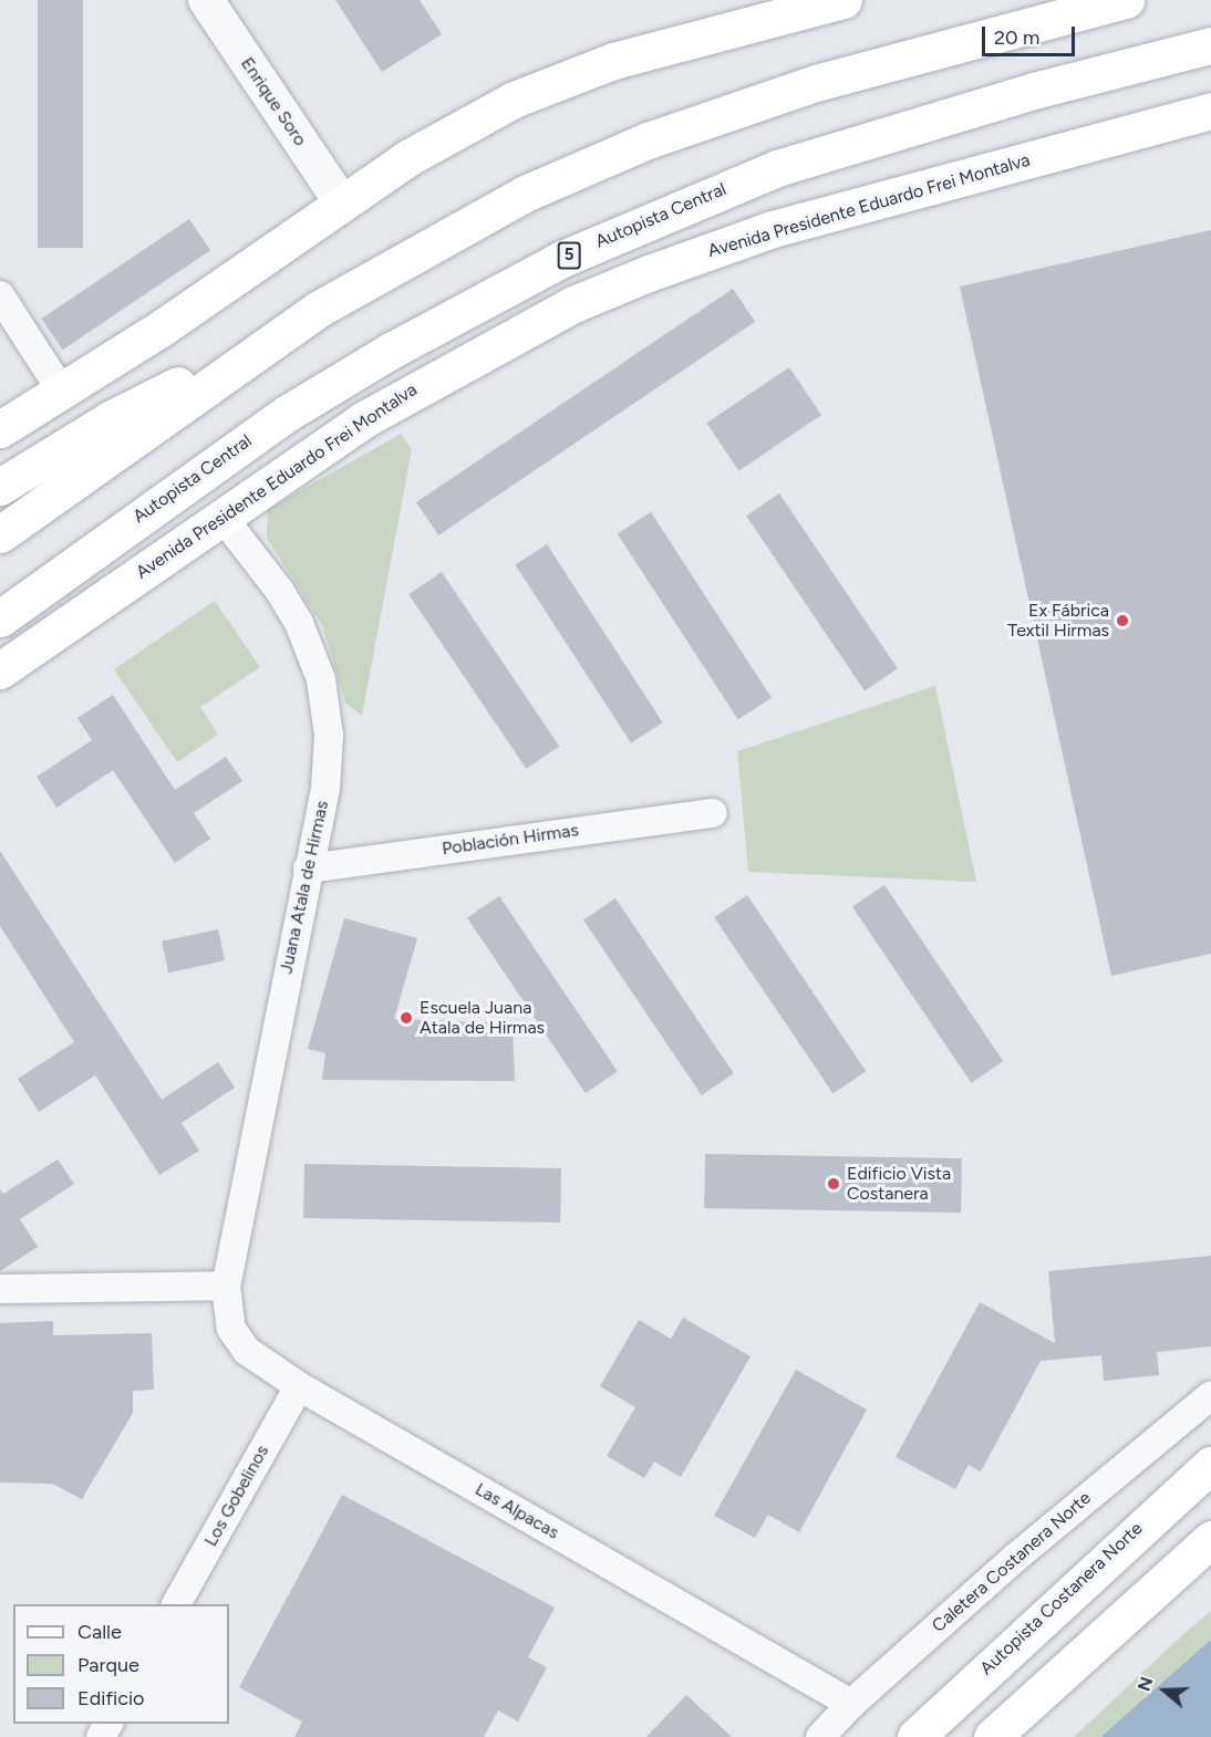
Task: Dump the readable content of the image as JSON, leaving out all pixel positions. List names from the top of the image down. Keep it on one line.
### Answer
{"streets":{"main road":["Avenida Presidente Eduardo Frei Montalva","Autopista Central","5","Autopista Costanera Norte"],"street":["Enrique Soro","Población Hirmas","Juana Atala de Hirmas","Los Gobelinos","Las Alpacas","Caletera Costanera Norte"]},"crossings":[["Avenida Presidente Eduardo Frei Montalva","Juana Atala de Hirmas"],["Población Hirmas","Juana Atala de Hirmas"],["Juana Atala de Hirmas","Las Alpacas"],["Los Gobelinos","Las Alpacas"],["Las Alpacas","Caletera Costanera Norte"]],"places":["Ex Fábrica Textil Hirmas","Escuela Juana Atala de Hirmas","Edificio Vista Costanera"],"legend":["Calle","Parque","Edificio"],"scale_bar":"20 m","north":"left"}
